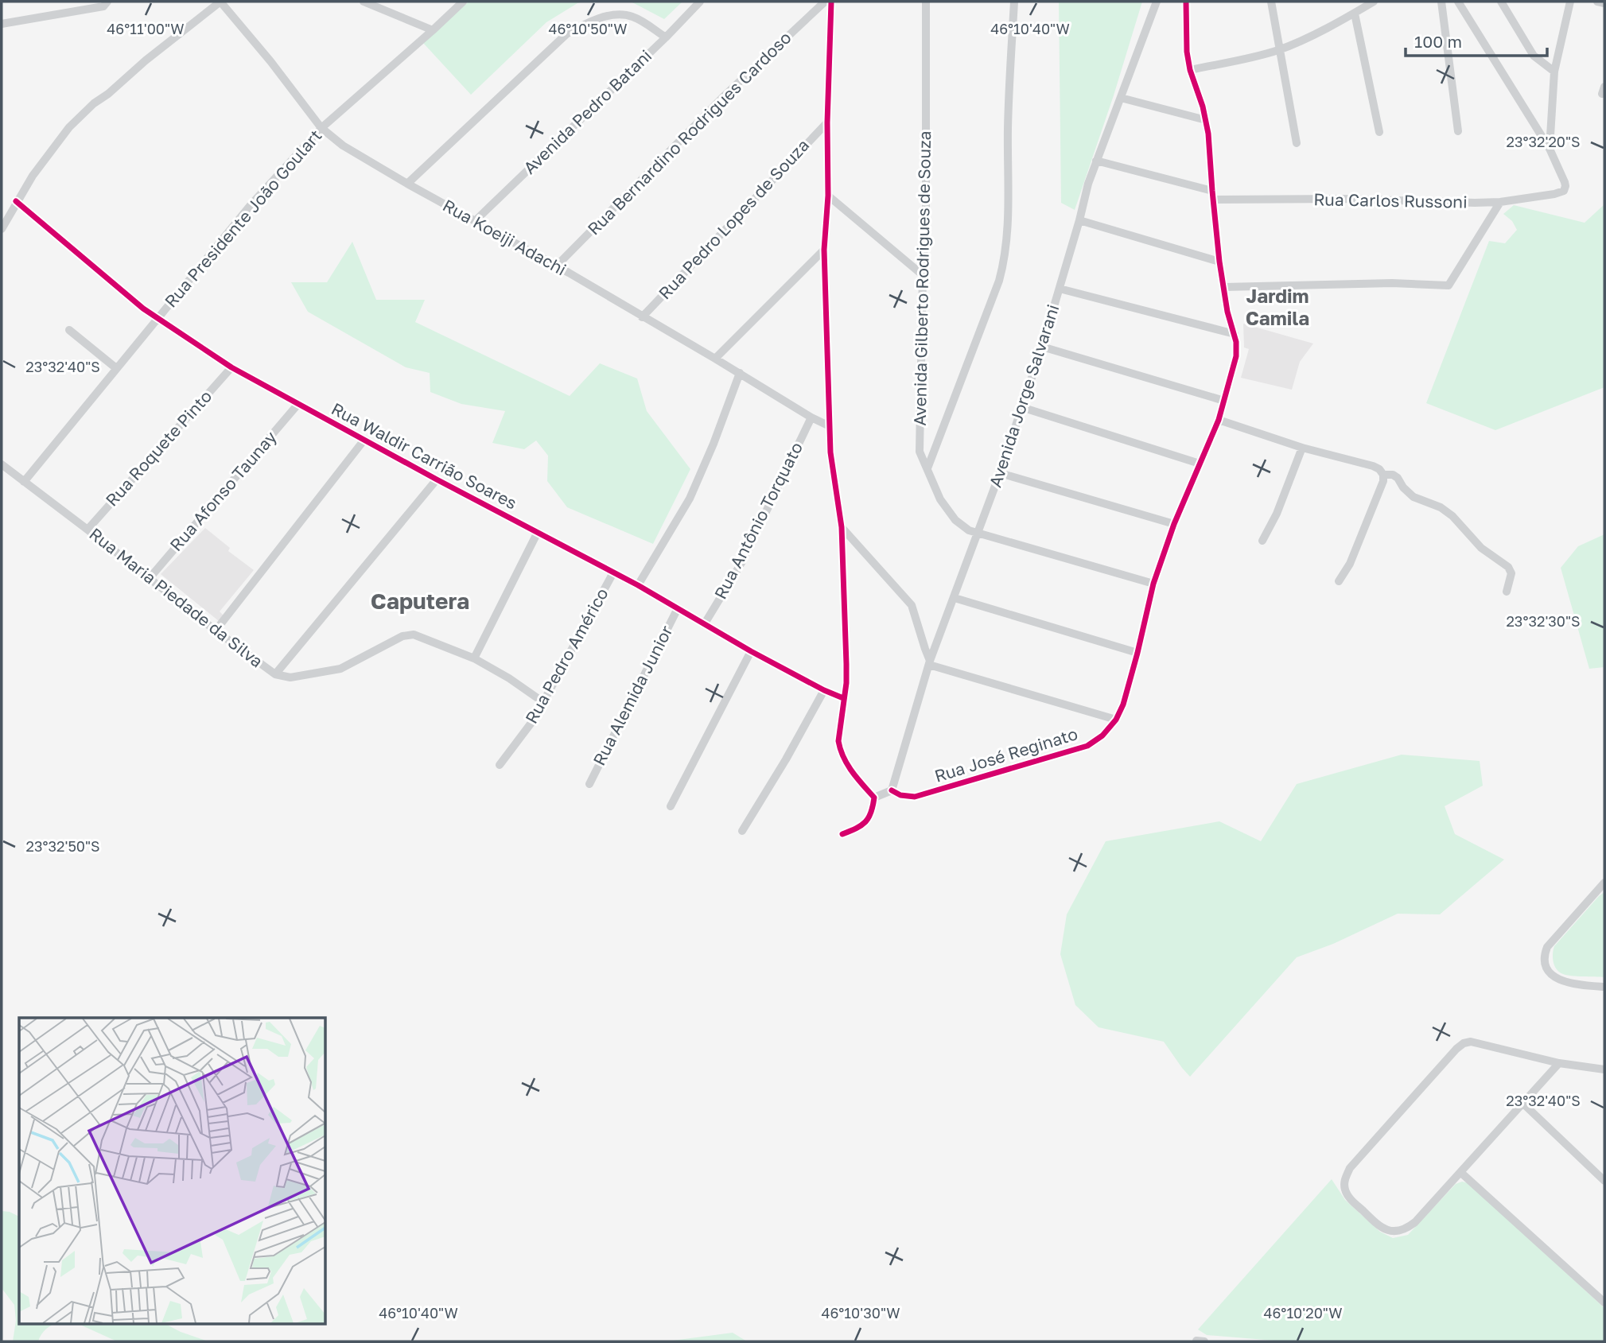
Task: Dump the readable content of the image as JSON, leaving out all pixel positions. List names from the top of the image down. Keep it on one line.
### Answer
{"streets":{"street":["Avenida Pedro Batani","Rua Bernardino Rodrigues Cardoso","Rua Carlos Russoni","Rua Presidente João Goulart","Rua Pedro Lopes de Souza","Rua Koeiji Adachi","Avenida Gilberto Rodrigues de Souza","Avenida Jorge Salvarani","Rua Roquete Pinto","Rua Waldir Carrião Soares","Rua Afonso Taunay","Rua Antônio Torquato","Rua Maria Piedade da Silva","Rua Pedro Américo","Rua Alemida Junior","Rua José Reginato"]},"crossings":[["Avenida Pedro Batani","Rua Koeiji Adachi"],["Rua Bernardino Rodrigues Cardoso","Rua Koeiji Adachi"],["Rua Carlos Russoni","Rua José Reginato"],["Rua Presidente João Goulart","Rua Koeiji Adachi"],["Rua Presidente João Goulart","Rua Waldir Carrião Soares"],["Rua Presidente João Goulart","Rua Maria Piedade da Silva"],["Rua Pedro Lopes de Souza","Rua Koeiji Adachi"],["Rua Koeiji Adachi","Rua Antônio Torquato"],["Avenida Gilberto Rodrigues de Souza","Avenida Jorge Salvarani"],["Avenida Gilberto Rodrigues de Souza","Rua José Reginato"],["Avenida Jorge Salvarani","Rua José Reginato"],["Rua Roquete Pinto","Rua Waldir Carrião Soares"],["Rua Roquete Pinto","Rua Maria Piedade da Silva"],["Rua Waldir Carrião Soares","Rua Afonso Taunay"],["Rua Waldir Carrião Soares","Rua Antônio Torquato"],["Rua Waldir Carrião Soares","Rua Pedro Américo"],["Rua Waldir Carrião Soares","Rua Alemida Junior"],["Rua Afonso Taunay","Rua Maria Piedade da Silva"],["Rua Maria Piedade da Silva","Rua Pedro Américo"]],"districts":["Jardim Camila","Caputera"],"scale_bar":"100 m","coordinates":["46°11'00\"W","46°10'50\"W","46°10'40\"W","23°32'20\"S","23°32'40\"S","23°32'30\"S","23°32'50\"S","46°10'30\"W","46°10'20\"W"]}
